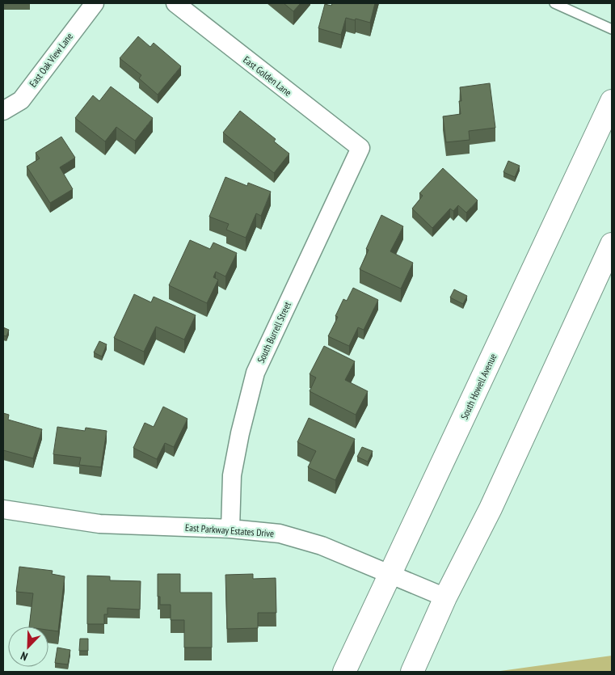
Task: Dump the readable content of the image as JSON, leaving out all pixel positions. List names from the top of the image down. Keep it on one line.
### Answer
{"streets":{"main road":["South Howell Avenue"],"street":["East Oak View Lane","East Golden Lane","South Burrell Street","East Parkway Estates Drive"]},"crossings":[["East Golden Lane","South Burrell Street"],["South Burrell Street","East Parkway Estates Drive"],["South Howell Avenue","East Parkway Estates Drive"]],"north":"bottom left"}
